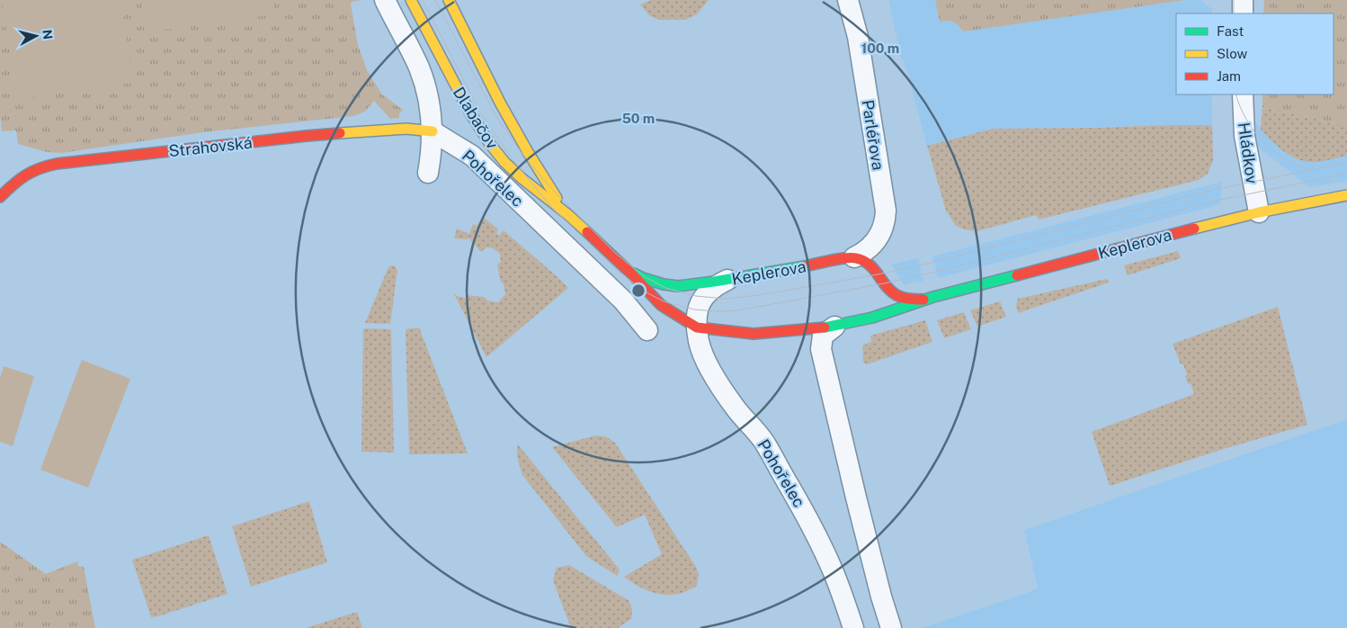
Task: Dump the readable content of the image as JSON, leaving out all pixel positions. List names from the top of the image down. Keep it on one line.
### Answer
{"streets":{"main road":["Dlabačov","Strahovská","Keplerova"],"street":["Parléřova","Hládkov","Pohořelec"]},"crossings":[["Dlabačov","Pohořelec"],["Dlabačov","Keplerova"],["Parléřova","Keplerova"],["Strahovská","Pohořelec"],["Hládkov","Keplerova"],["Pohořelec","Keplerova"]],"legend":["Fast","Slow","Jam"],"north":"right","rings":["100 m","50 m"]}
